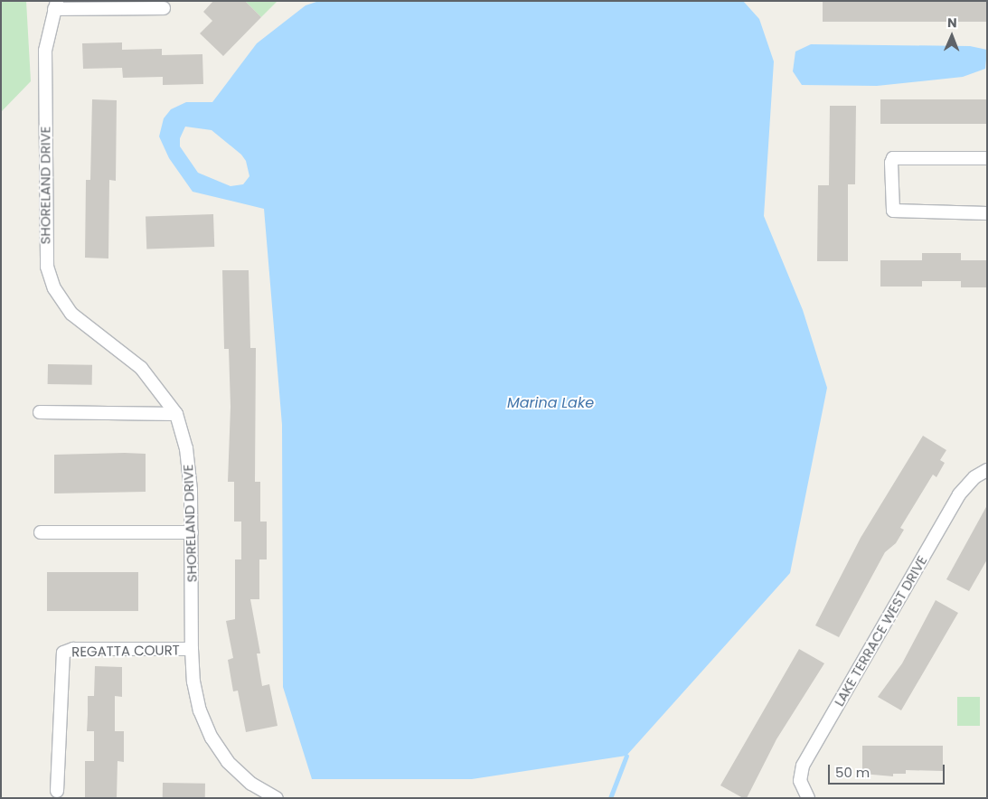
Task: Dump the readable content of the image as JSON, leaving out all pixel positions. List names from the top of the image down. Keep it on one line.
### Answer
{"streets":{"street":["SHORELAND DRIVE","LAKE TERRACE WEST DRIVE","REGATTA COURT"]},"crossings":[["SHORELAND DRIVE","REGATTA COURT"]],"water":["Marina Lake"],"scale_bar":"50 m","north":"top"}
